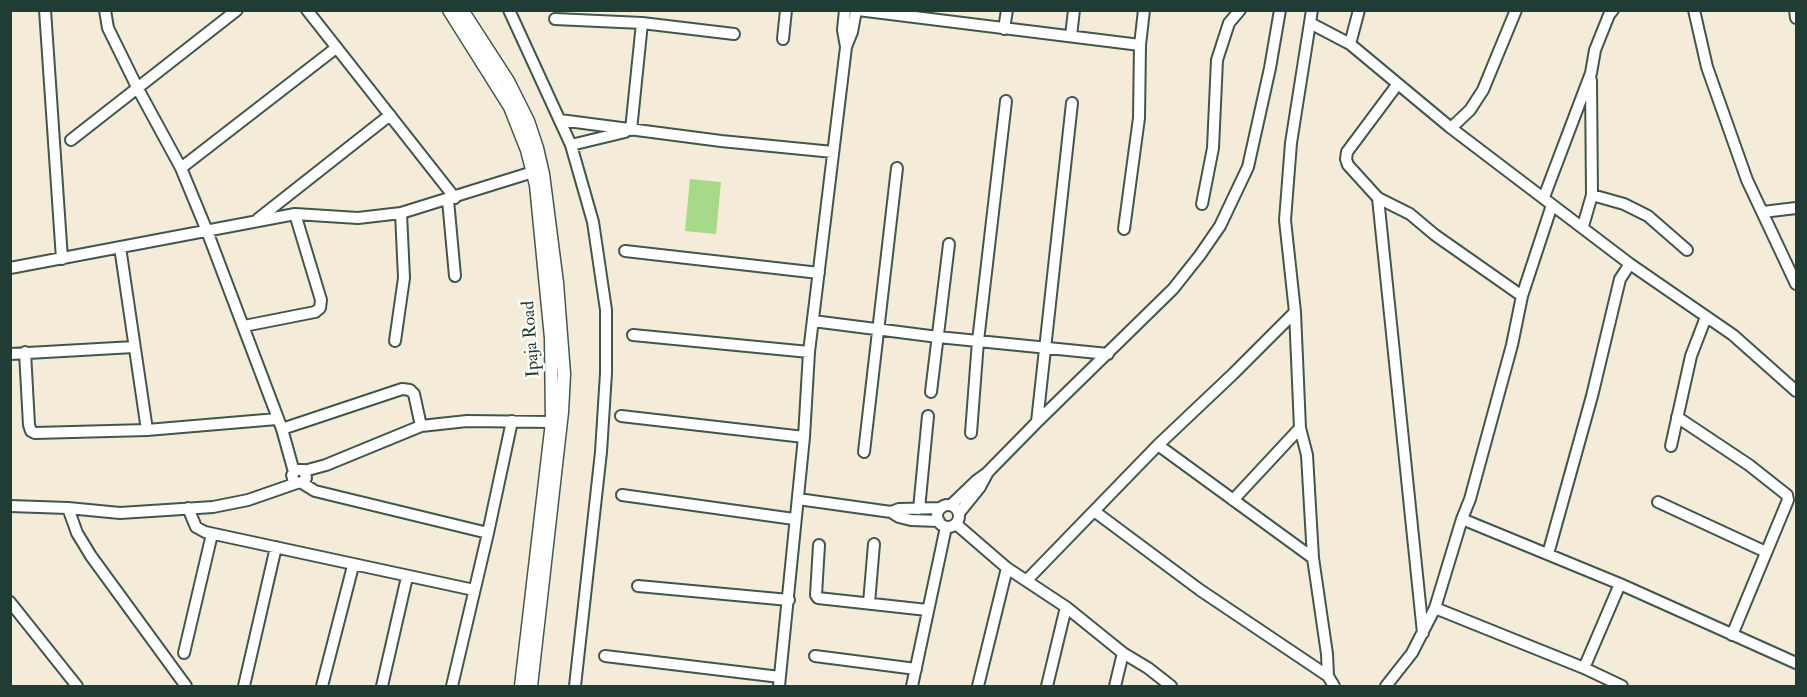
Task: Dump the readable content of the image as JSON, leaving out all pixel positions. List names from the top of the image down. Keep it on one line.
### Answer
{"streets":{"main road":["Ipaja Road"]}}
